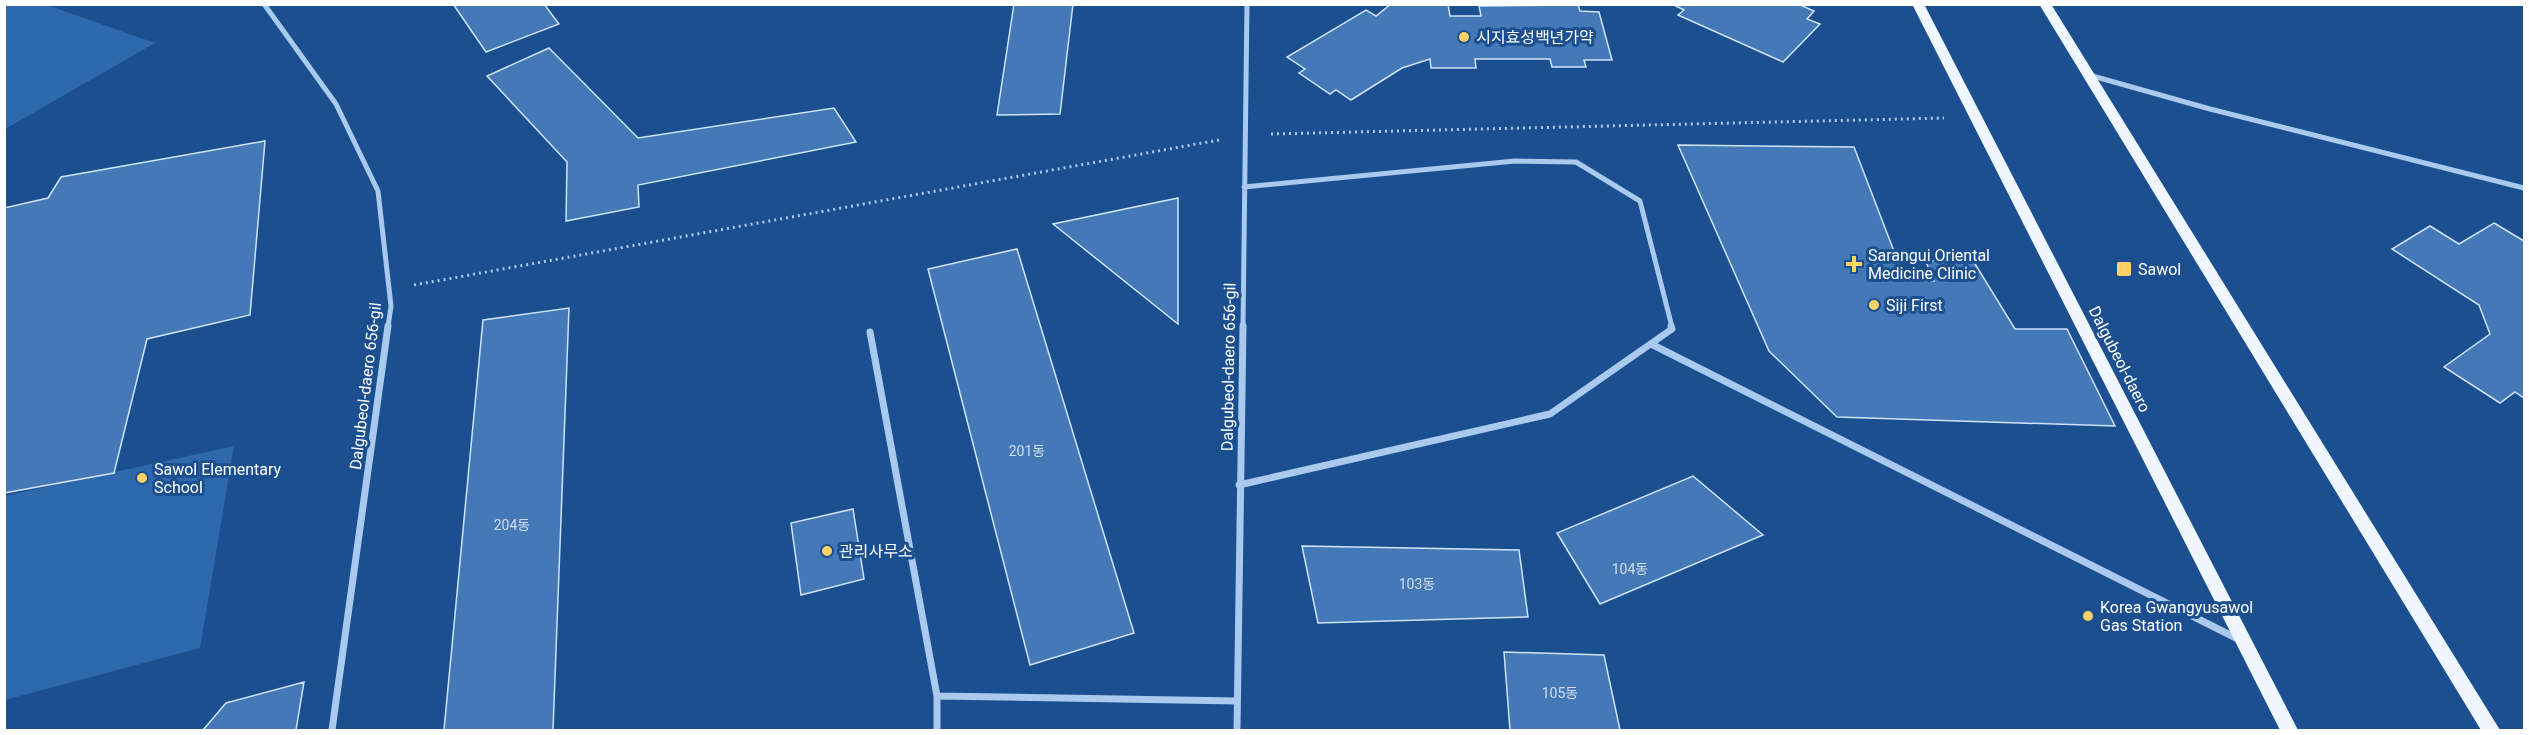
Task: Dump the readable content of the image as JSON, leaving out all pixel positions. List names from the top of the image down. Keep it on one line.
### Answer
{"streets":{"main road":["Dalgubeol-daero"],"street":["Dalgubeol-daero 656-gil"]},"places":{"other":["시지효성백년가약","Siji First","Sawol Elementary School","관리사무소","Korea Gwangyusawol Gas Station"],"health":["Sarangui Oriental Medicine Clinic"],"transit":["Sawol"]},"house_numbers":["201동","204동","104동","103동","105동"]}
